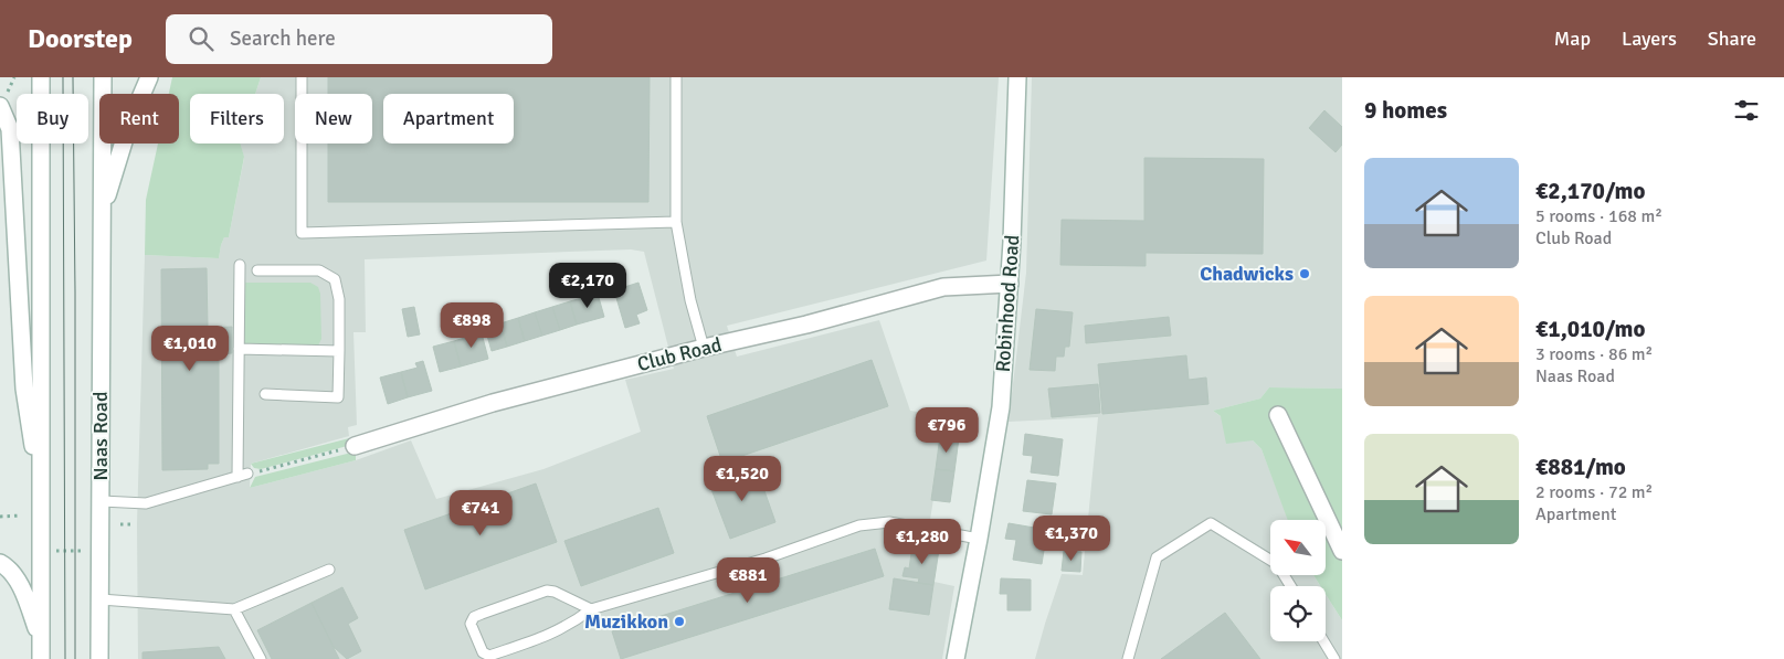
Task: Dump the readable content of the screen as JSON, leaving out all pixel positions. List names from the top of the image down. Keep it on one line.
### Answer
{"streets":{"main road":["Robinhood Road","Club Road","Naas Road"]},"crossings":[["Robinhood Road","Club Road"]],"places":["Chadwicks","Muzikkon"],"north":"top left","page":{"header":"Doorstep","search":"Search here","nav":["Map","Layers","Share"],"heading":"9 homes","chip":["Buy","Rent","Filters","New","Apartment"],"list":[{"name":"€2,170/mo","note":"5 rooms · 168 m² · Club Road"},{"name":"€1,010/mo","note":"3 rooms · 86 m² · Naas Road"},{"name":"€881/mo","note":"2 rooms · 72 m² · Apartment"}],"price":["€2,170","€898","€1,010","€796","€1,520","€741","€1,370","€1,280","€881"]}}
